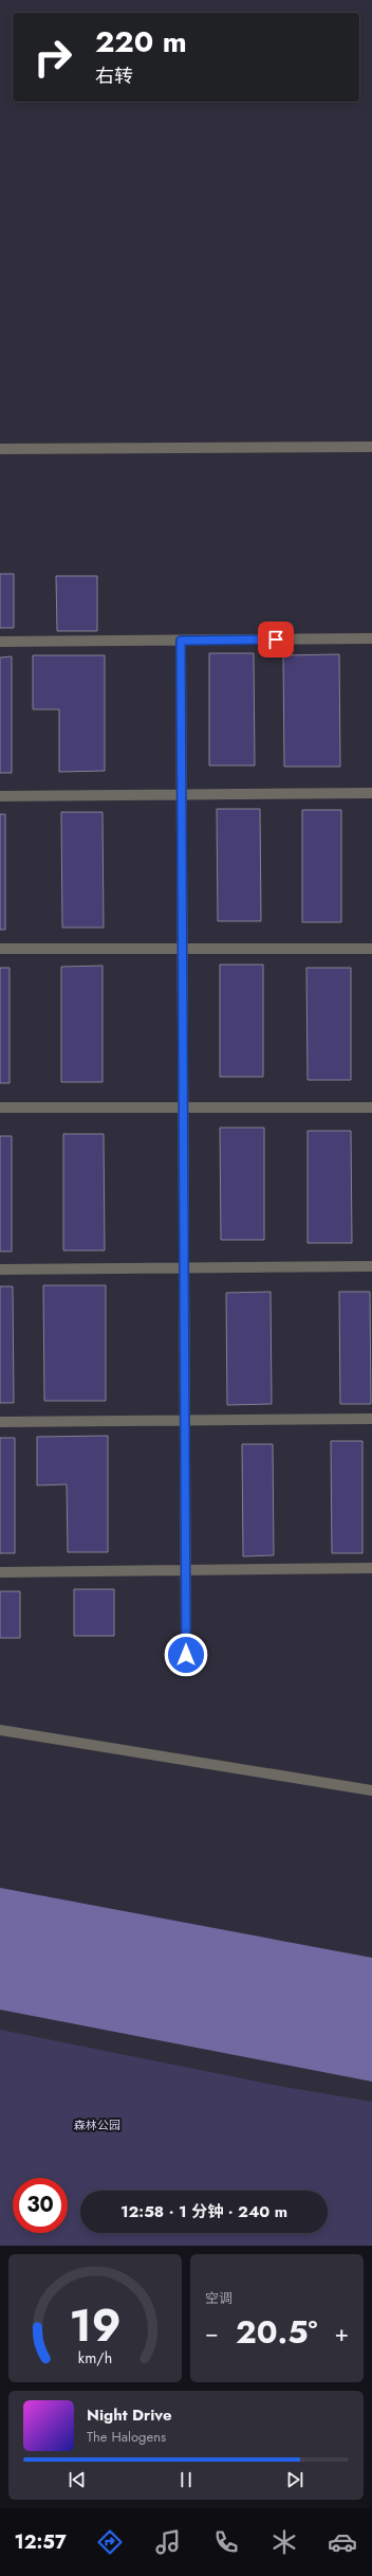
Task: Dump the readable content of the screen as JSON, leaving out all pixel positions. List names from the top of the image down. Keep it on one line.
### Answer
{"parks":["森林公园"],"page":{"turn":["220 m","右转"],"limit":"30","trip":"12:58 · 1 分钟 · 240 m","tile":"空调","heat":["−","20.5°","+"],"song":["Night Drive","The Halogens"],"tabs":"12:57","gauge":["19","km/h"]}}
